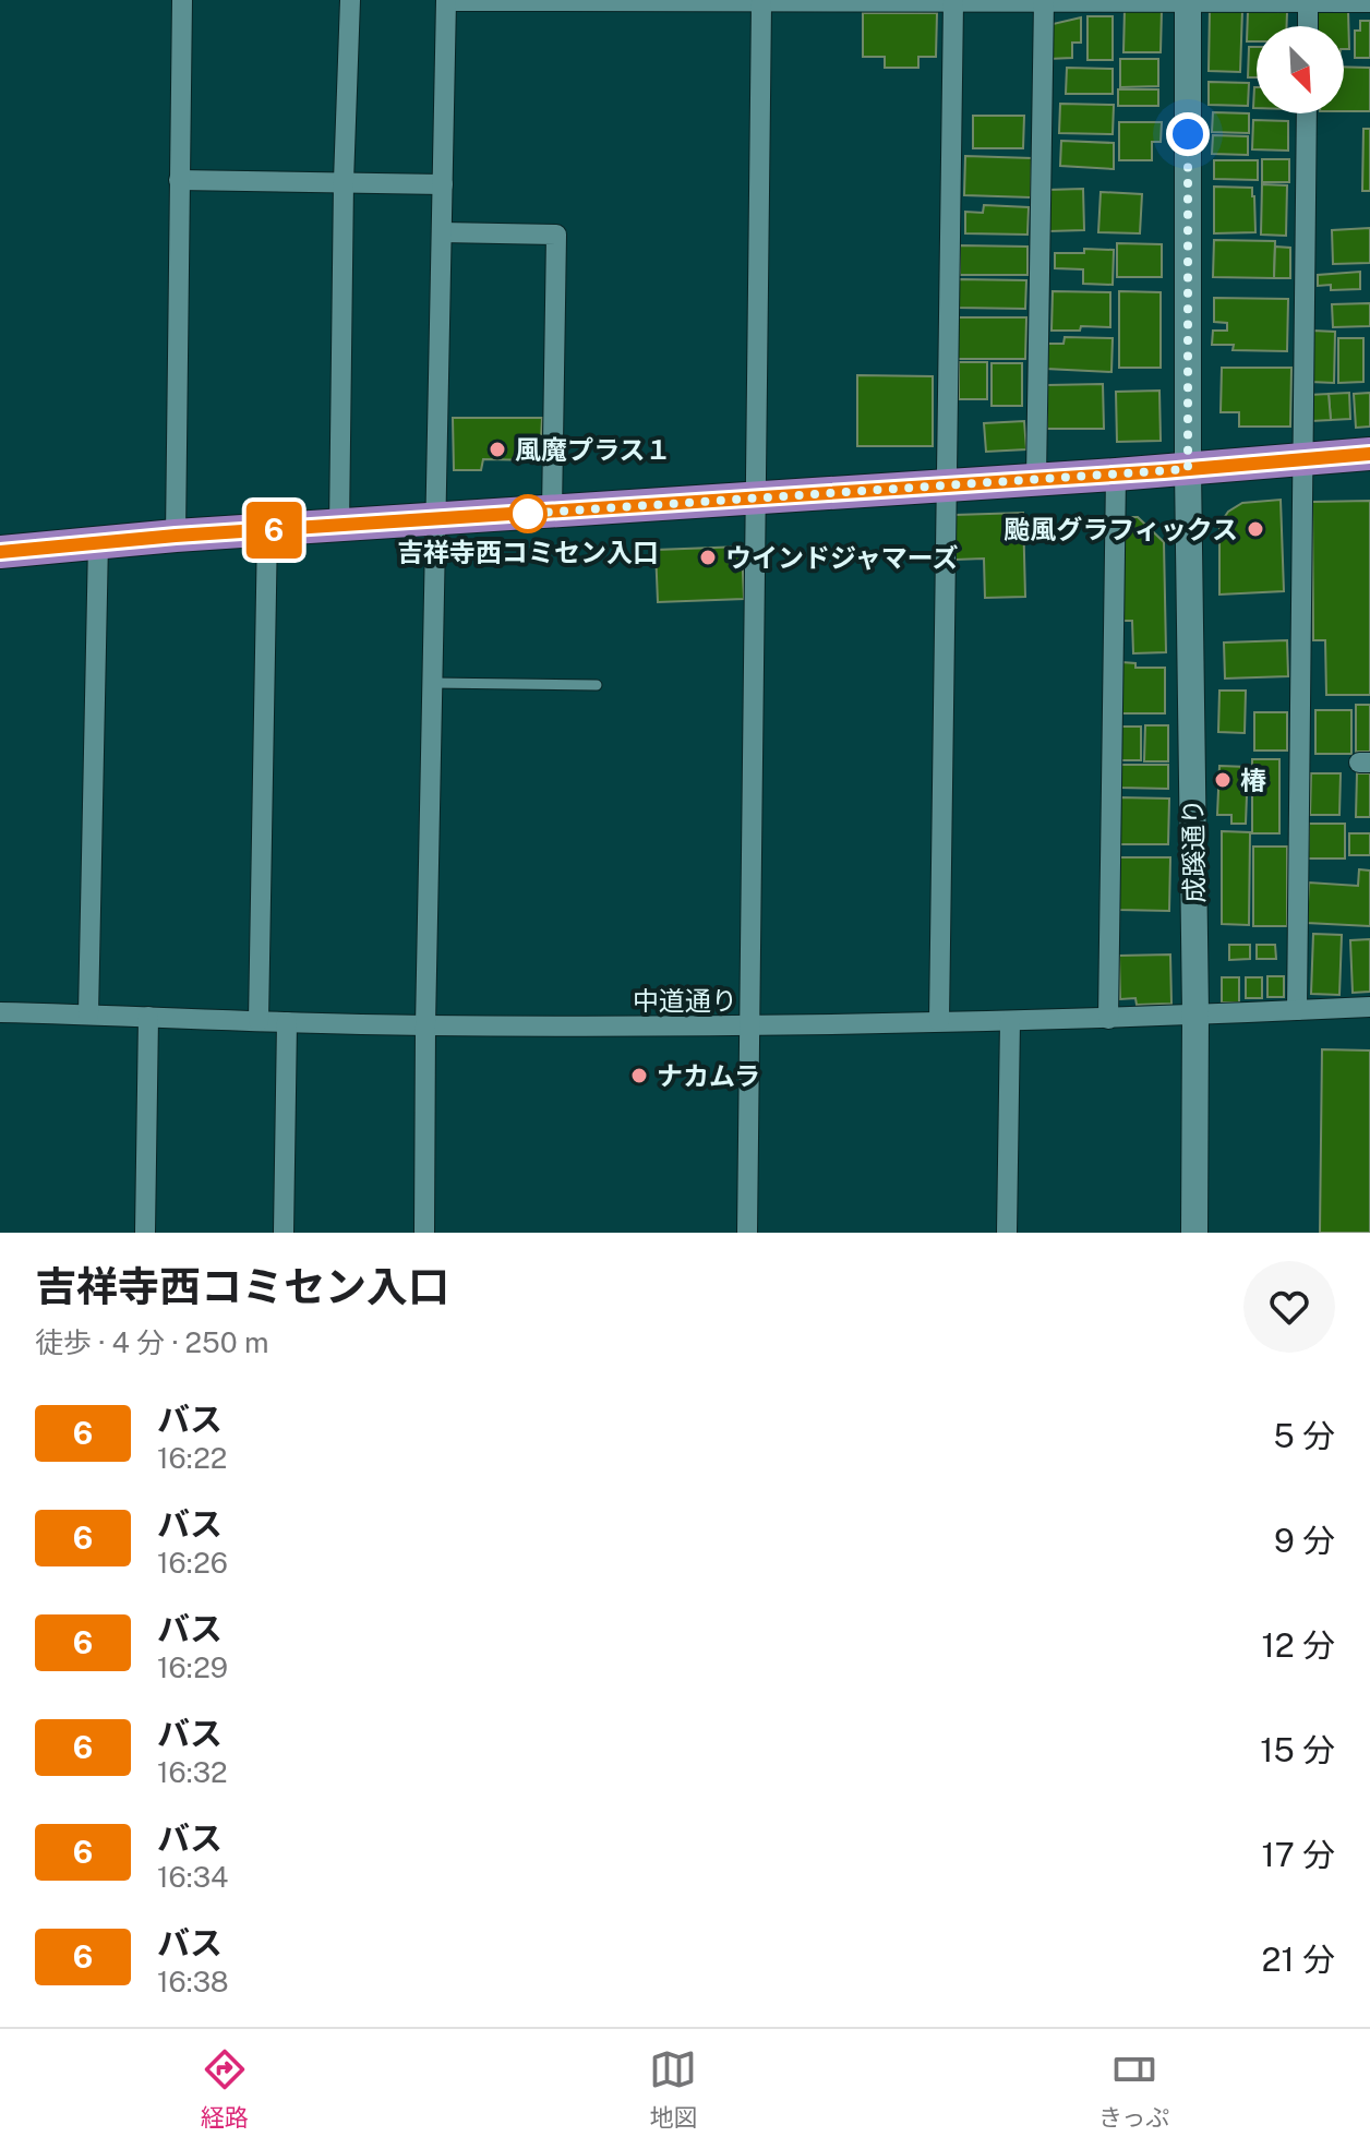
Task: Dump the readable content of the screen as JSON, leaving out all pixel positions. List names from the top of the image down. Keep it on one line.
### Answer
{"streets":{"street":["成蹊通り","中道通り"]},"crossings":[["成蹊通り","中道通り"]],"places":["風魔プラス１","吉祥寺西コミセン入口","颱風グラフィックス","ウインドジャマーズ","椿","ナカムラ"],"lines":["bus line 6"],"north":"bottom right","page":{"on_map":"6","heading":["吉祥寺西コミセン入口","徒歩 · 4 分 · 250 m"],"list":[{"mark":"6","name":"バス","note":"16:22","value":"5 分"},{"mark":"6","name":"バス","note":"16:26","value":"9 分"},{"mark":"6","name":"バス","note":"16:29","value":"12 分"},{"mark":"6","name":"バス","note":"16:32","value":"15 分"},{"mark":"6","name":"バス","note":"16:34","value":"17 分"},{"mark":"6","name":"バス","note":"16:38","value":"21 分"}],"tabs":["経路","地図","きっぷ"]}}
